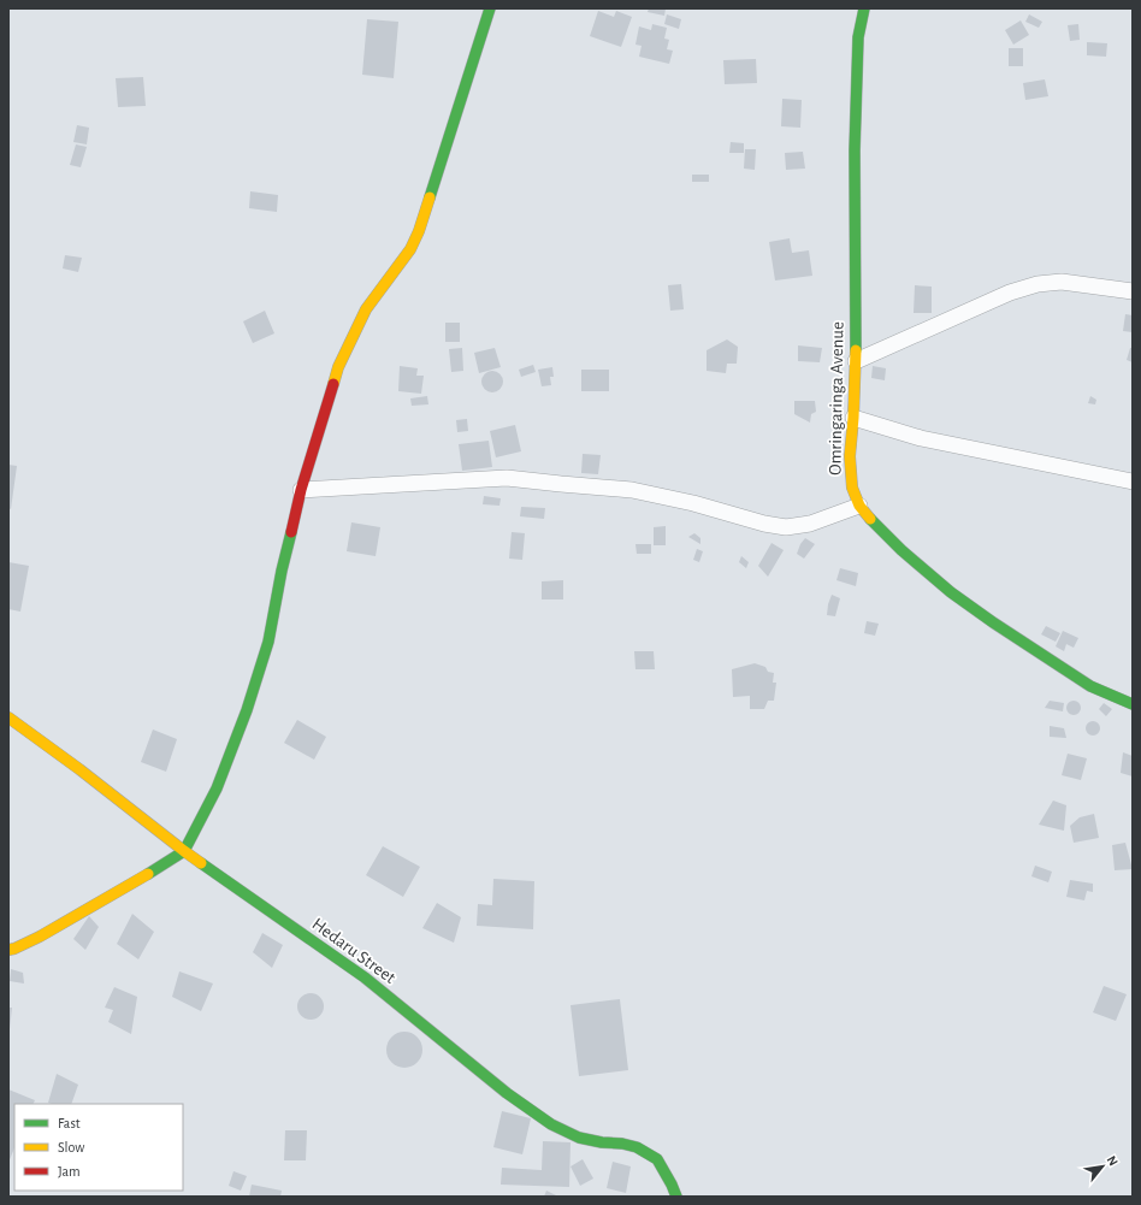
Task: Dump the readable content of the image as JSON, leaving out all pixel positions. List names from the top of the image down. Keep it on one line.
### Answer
{"streets":{"street":["Omringaringa Avenue","Hedaru Street"]},"legend":["Fast","Slow","Jam"],"north":"top right"}
